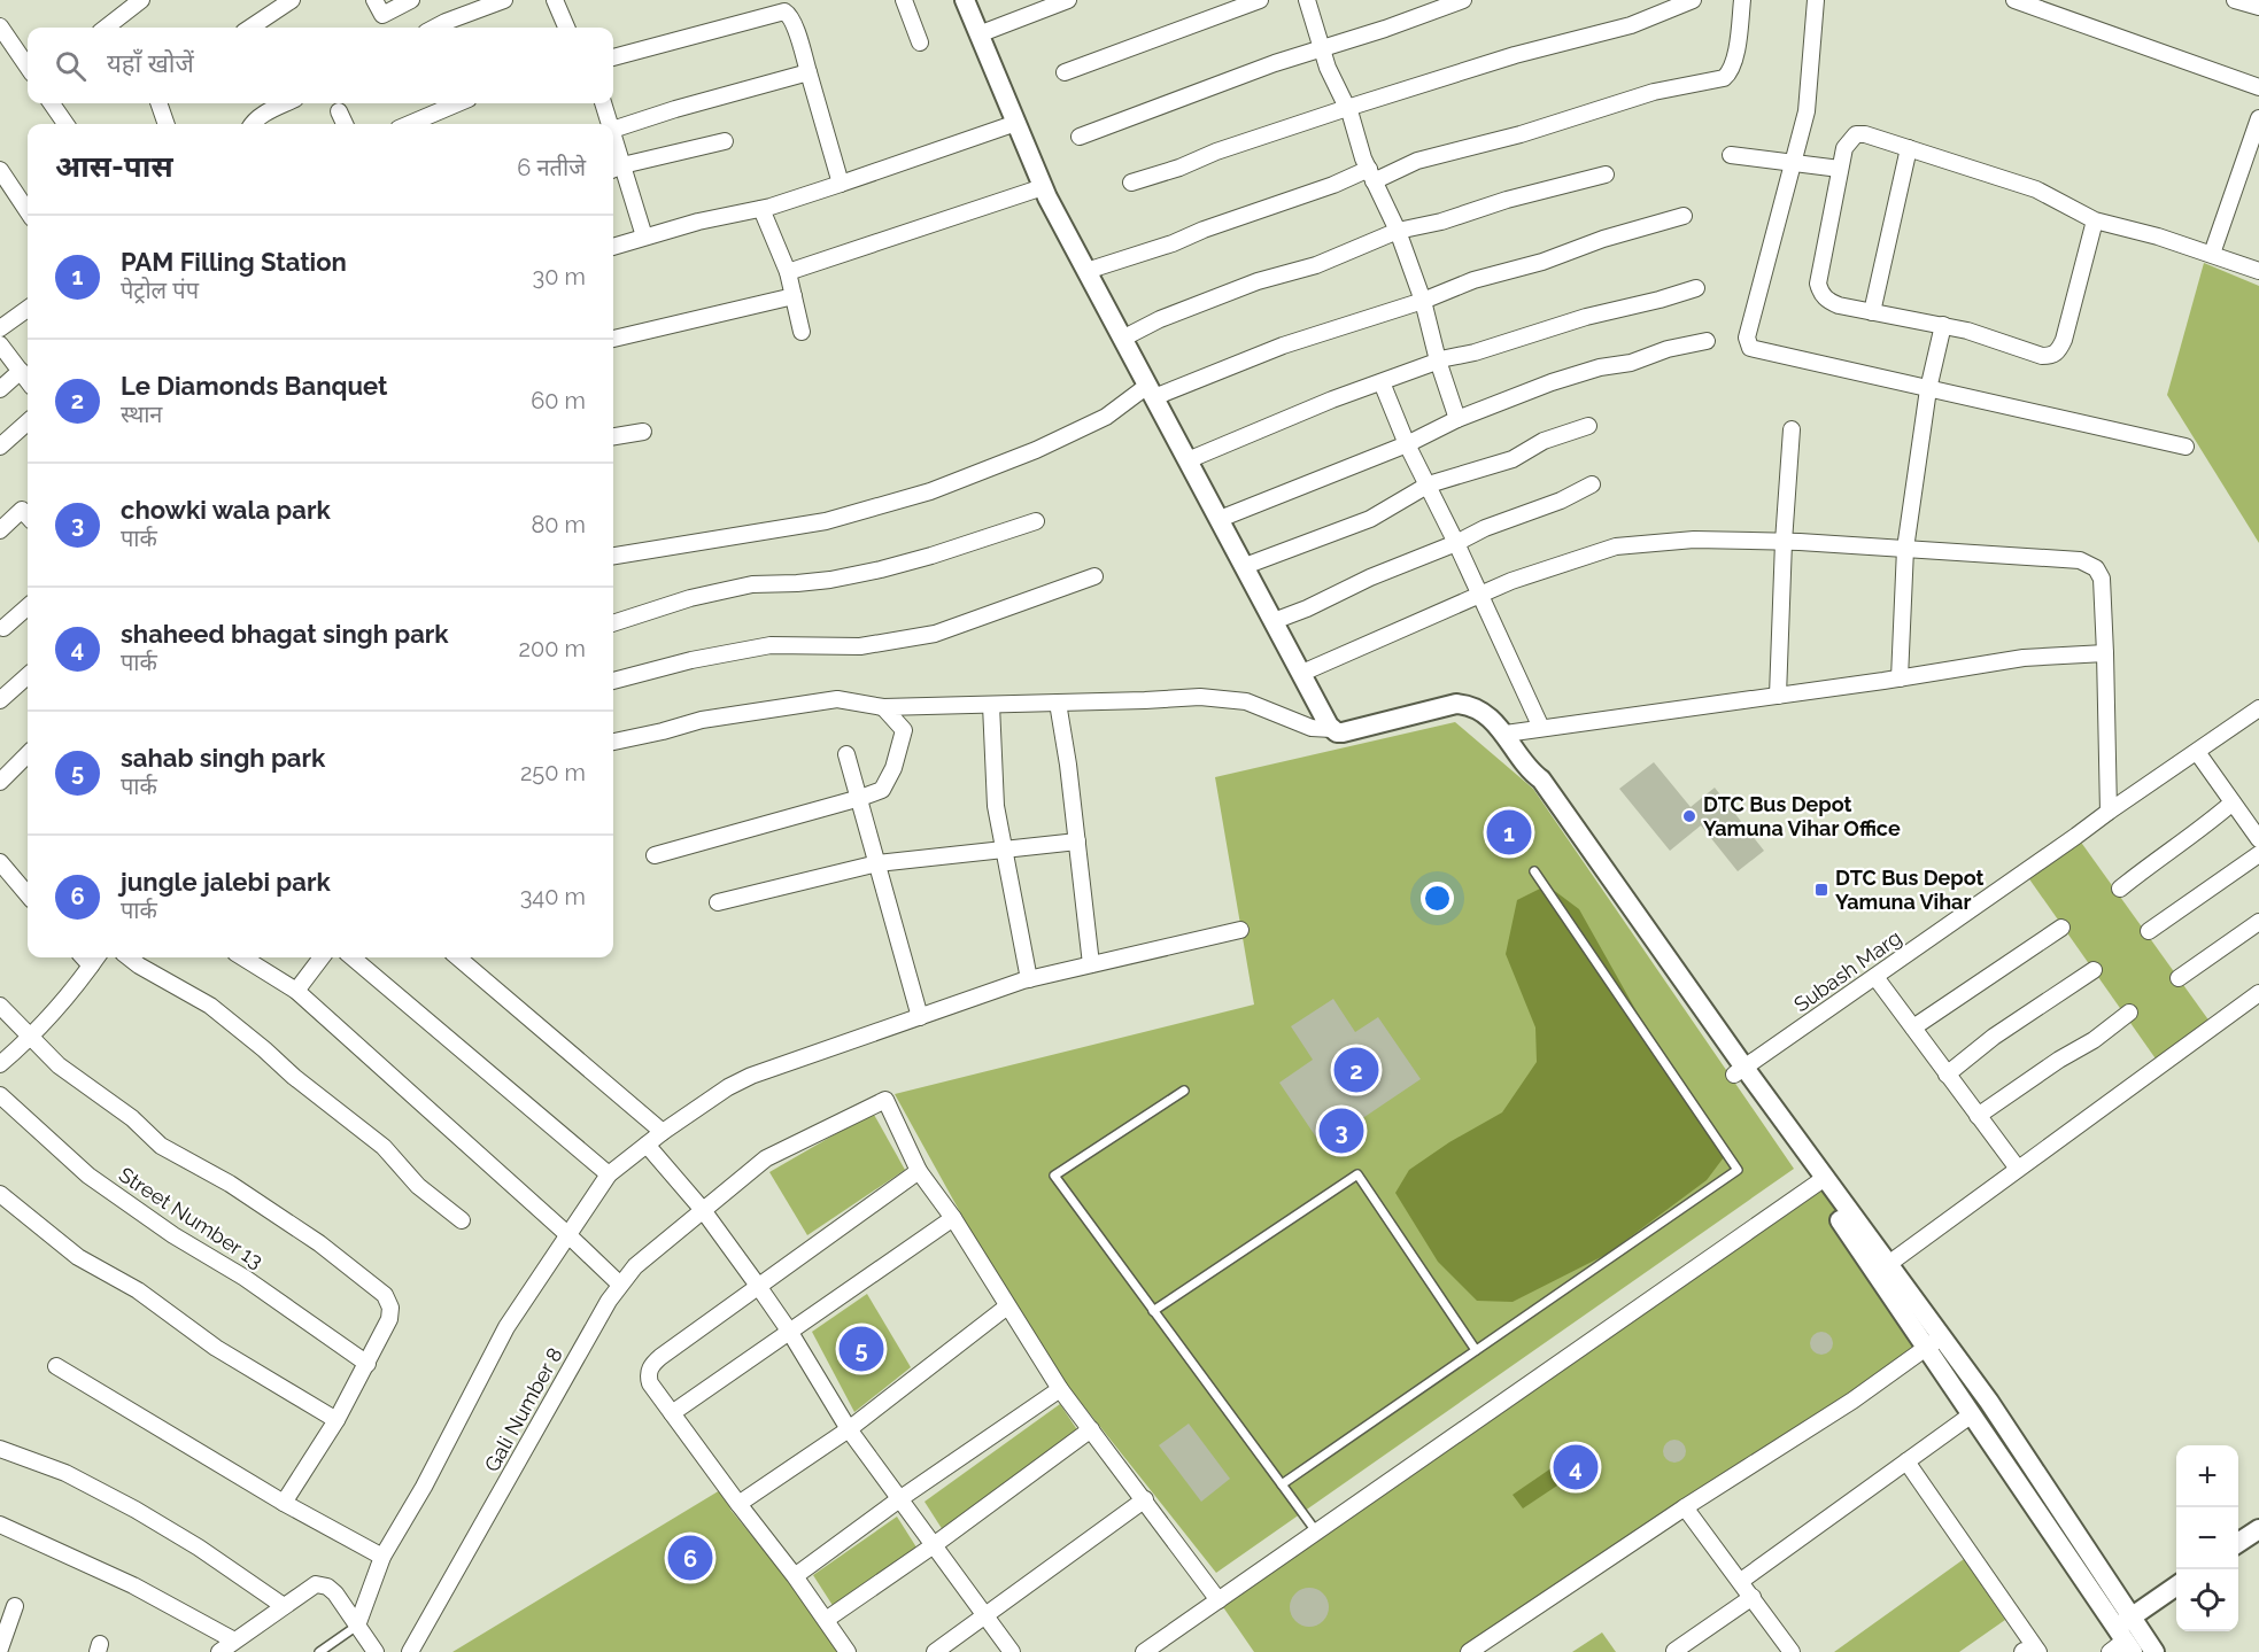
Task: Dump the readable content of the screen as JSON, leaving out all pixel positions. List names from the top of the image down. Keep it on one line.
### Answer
{"streets":{"street":["Subash Marg","Street Number 13","Gali Number 8"]},"places":{"other":["DTC Bus Depot Yamuna Vihar Office"],"transit":["DTC Bus Depot Yamuna Vihar"]},"page":{"search":"यहाँ खोजें","heading":["आस-पास","6 नतीजे"],"list":[{"mark":"1","name":"PAM Filling Station","note":"पेट्रोल पंप","value":"30 m"},{"mark":"2","name":"Le Diamonds Banquet","note":"स्थान","value":"60 m"},{"mark":"3","name":"chowki wala park","note":"पार्क","value":"80 m"},{"mark":"4","name":"shaheed bhagat singh park","note":"पार्क","value":"200 m"},{"mark":"5","name":"sahab singh park","note":"पार्क","value":"250 m"},{"mark":"6","name":"jungle jalebi park","note":"पार्क","value":"340 m"}],"pins":["1","2","3","5","4","6"],"map_buttons":["+","−"]}}
